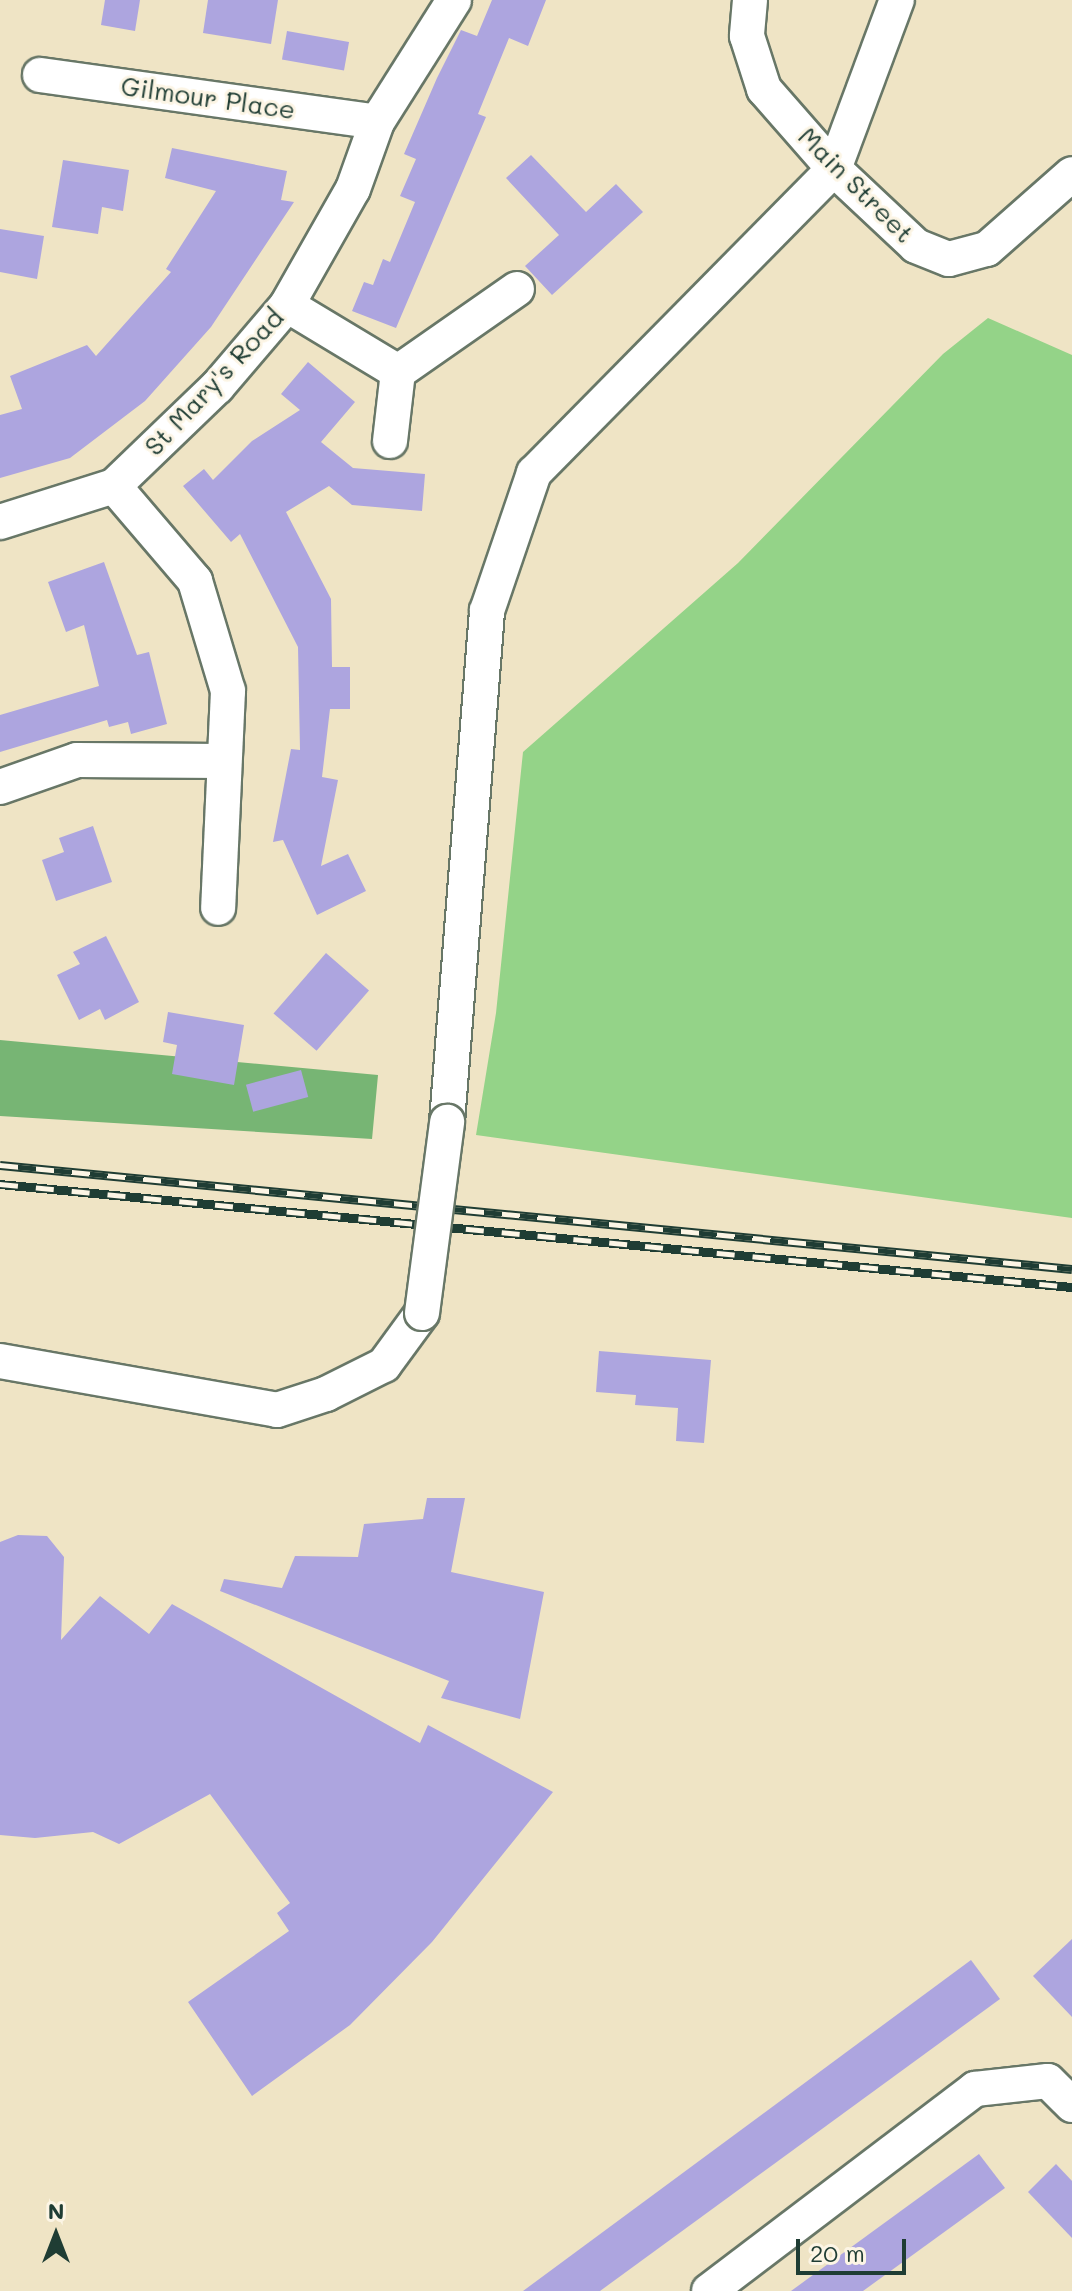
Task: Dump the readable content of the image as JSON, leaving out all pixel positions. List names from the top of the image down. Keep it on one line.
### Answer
{"streets":{"street":["Gilmour Place","Main Street","St Mary's Road"]},"crossings":[["Gilmour Place","St Mary's Road"]],"scale_bar":"20 m","north":"top"}
